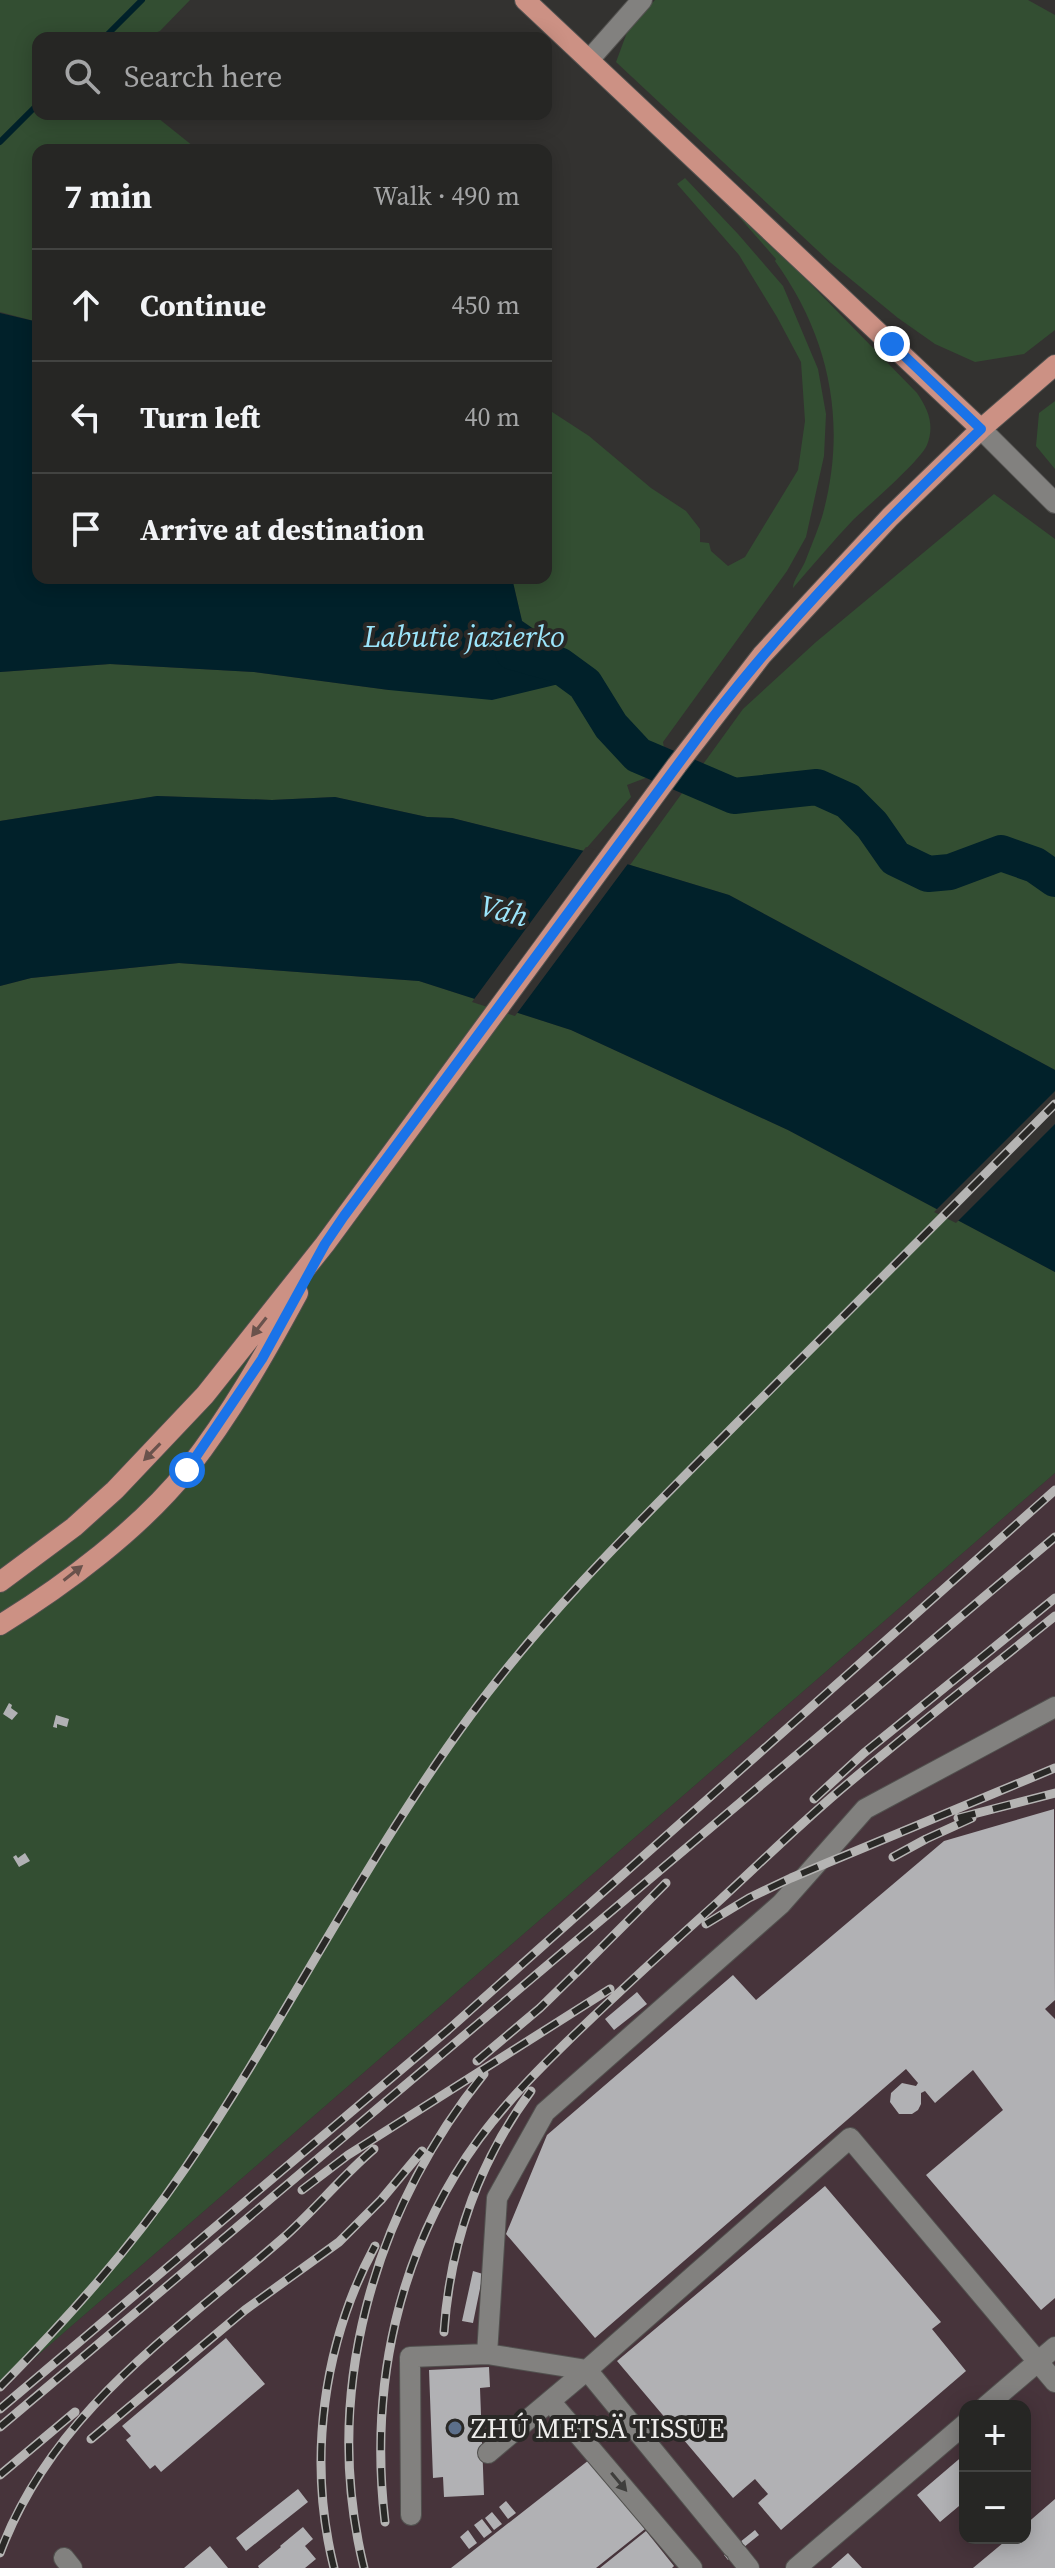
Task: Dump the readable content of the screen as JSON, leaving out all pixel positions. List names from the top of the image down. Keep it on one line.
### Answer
{"water":["Labutie jazierko","Váh"],"places":["ZHÚ METSÄ TISSUE"],"page":{"search":"Search here","heading":["7 min","Walk · 490 m"],"list":[["Continue","450 m"],["Turn left","40 m"],"Arrive at destination"],"map_buttons":["+","−"]}}
